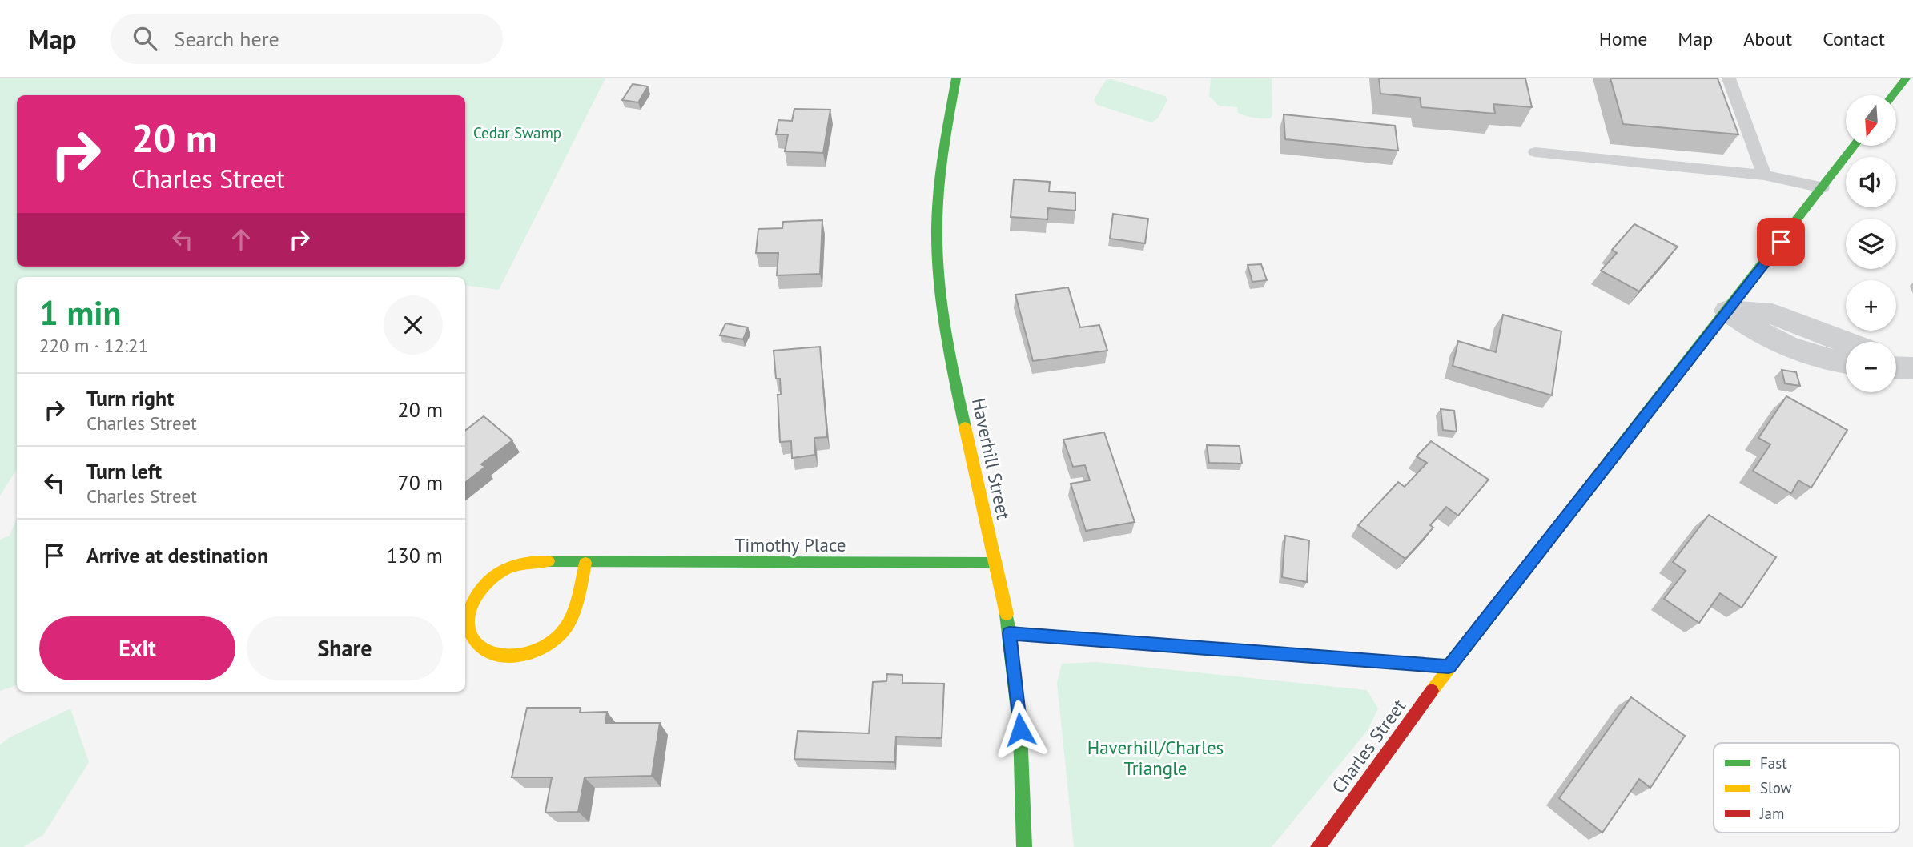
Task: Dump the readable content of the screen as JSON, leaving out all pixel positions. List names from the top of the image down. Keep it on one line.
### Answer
{"streets":{"street":["Haverhill Street","Timothy Place","Charles Street"]},"crossings":[["Haverhill Street","Timothy Place"]],"parks":["Cedar Swamp","Haverhill/Charles Triangle"],"legend":["Fast","Slow","Jam"],"north":"bottom","page":{"header":"Map","search":"Search here","nav":["Home","Map","About","Contact"],"map_buttons":["+","−"],"turn":["20 m","Charles Street"],"heading":["1 min","220 m · 12:21"],"list":[{"name":"Turn right","note":"Charles Street","value":"20 m"},{"name":"Turn left","note":"Charles Street","value":"70 m"},{"name":"Arrive at destination","value":"130 m"}],"buttons":["Exit","Share"]}}
